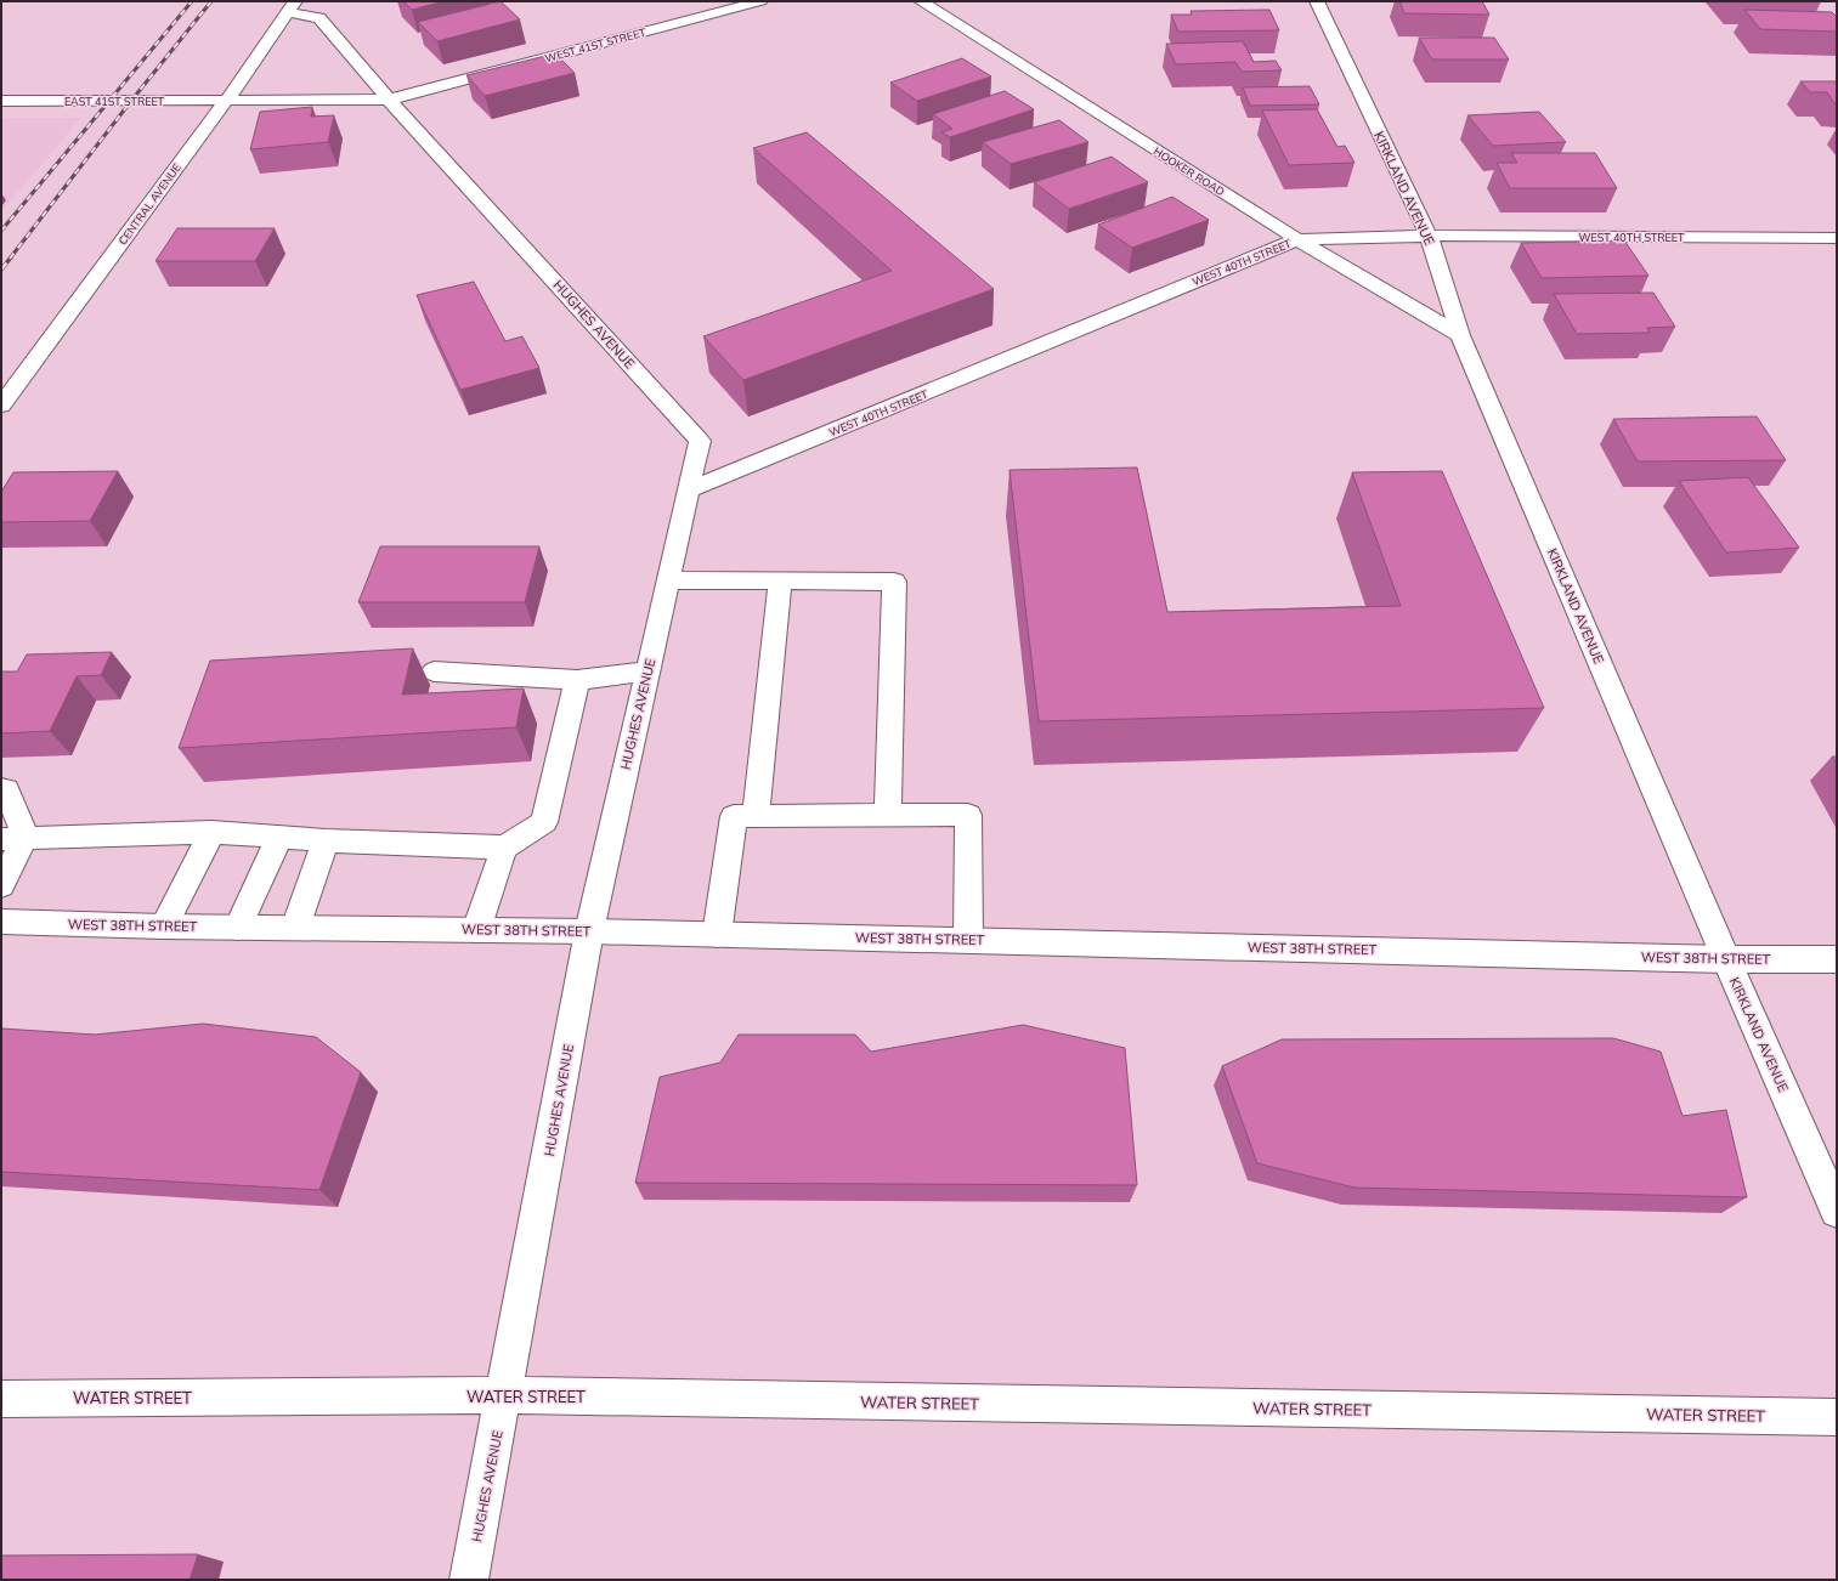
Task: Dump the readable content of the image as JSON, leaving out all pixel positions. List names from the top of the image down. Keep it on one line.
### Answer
{"streets":{"street":["WEST 41ST STREET","EAST 41ST STREET","HOOKER ROAD","KIRKLAND AVENUE","CENTRAL AVENUE","WEST 40TH STREET","HUGHES AVENUE","WEST 38TH STREET","WATER STREET"]},"crossings":[["WEST 41ST STREET","EAST 41ST STREET"],["WEST 41ST STREET","CENTRAL AVENUE"],["WEST 41ST STREET","HUGHES AVENUE"],["EAST 41ST STREET","CENTRAL AVENUE"],["HOOKER ROAD","KIRKLAND AVENUE"],["HOOKER ROAD","WEST 40TH STREET"],["KIRKLAND AVENUE","WEST 40TH STREET"],["KIRKLAND AVENUE","WEST 38TH STREET"],["CENTRAL AVENUE","HUGHES AVENUE"],["WEST 40TH STREET","HUGHES AVENUE"],["HUGHES AVENUE","WEST 38TH STREET"],["HUGHES AVENUE","WATER STREET"]]}
